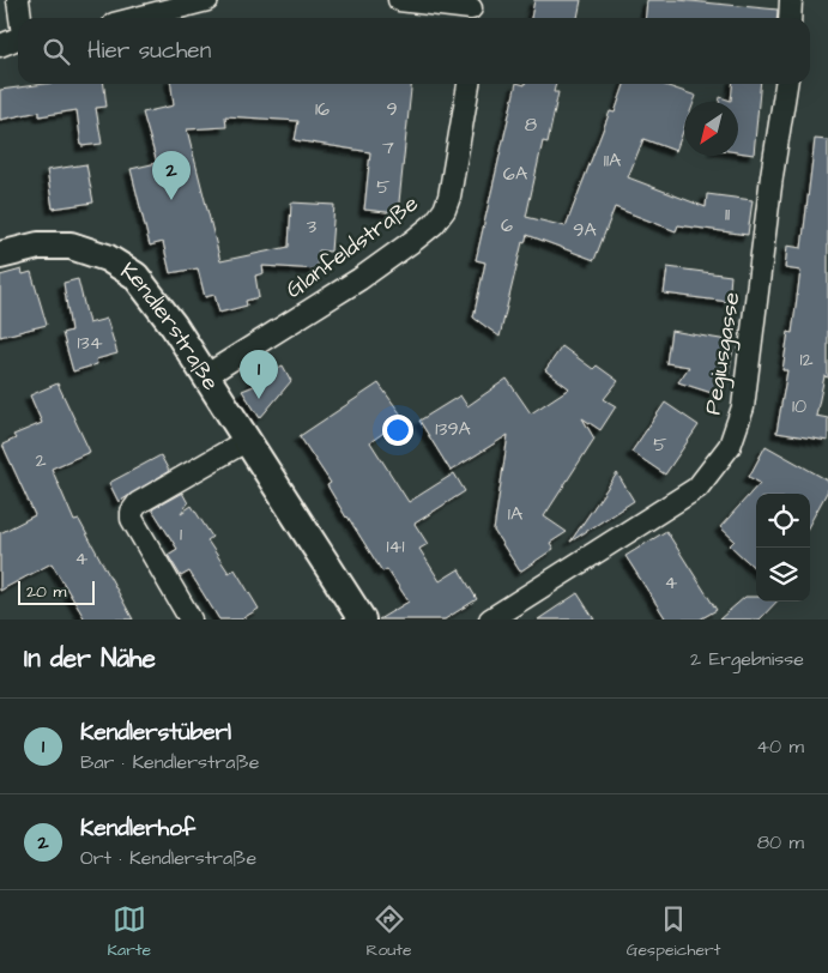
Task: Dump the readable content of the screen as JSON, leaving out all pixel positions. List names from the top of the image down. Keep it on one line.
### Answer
{"streets":{"street":["Glanfeldstraße","Kendlerstraße","Pegiusgasse"]},"crossings":[["Glanfeldstraße","Kendlerstraße"]],"house_numbers":["16","9","8","7","11A","6A","5","11","6","3","9A","134","12","10","139A","5","2","1A","1","141","4","4"],"scale_bar":"20 m","north":"bottom left","page":{"search":"Hier suchen","pins":["2","1"],"scale":"20 m","heading":["In der Nähe","2 Ergebnisse"],"list":[{"mark":"1","name":"Kendlerstüberl","note":"Bar · Kendlerstraße","value":"40 m"},{"mark":"2","name":"Kendlerhof","note":"Ort · Kendlerstraße","value":"80 m"}],"nav":["Karte","Route","Gespeichert"]}}
